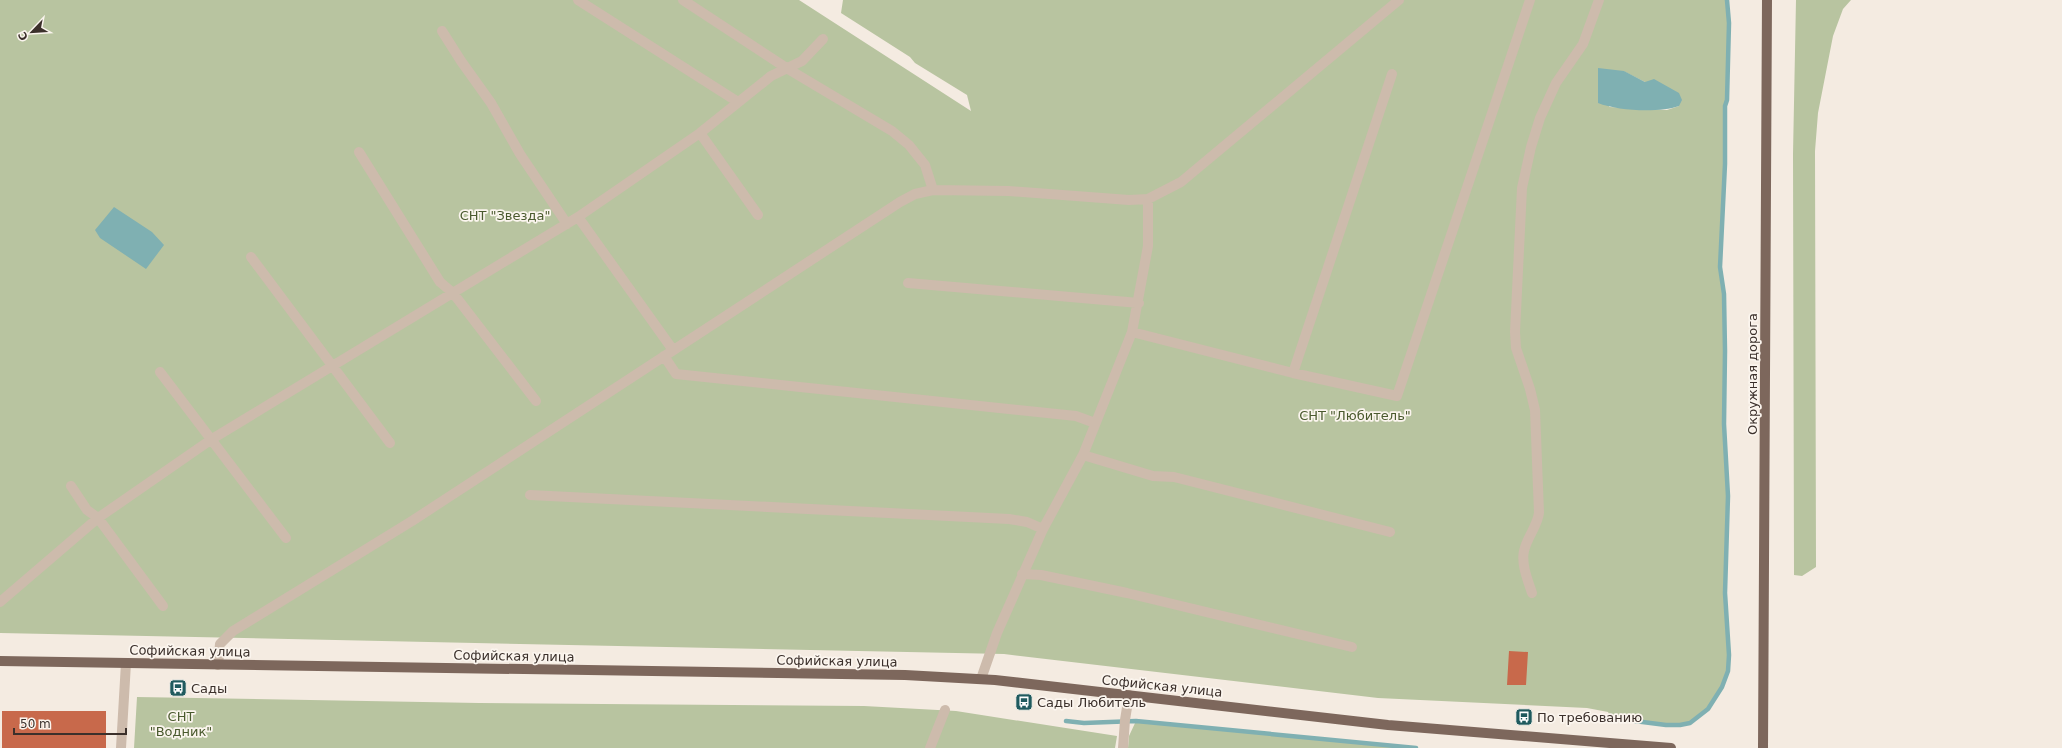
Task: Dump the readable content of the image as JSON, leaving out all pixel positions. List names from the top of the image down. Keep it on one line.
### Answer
{"streets":{"main road":["Окружная дорога","Софийская улица"]},"parks":["СНТ \"Звезда\"","СНТ \"Любитель\"","СНТ \"Водник\""],"places":{"bus stop":["Сады","Сады Любитель","По требованию"]},"scale_bar":"50 m","north":"bottom left"}
